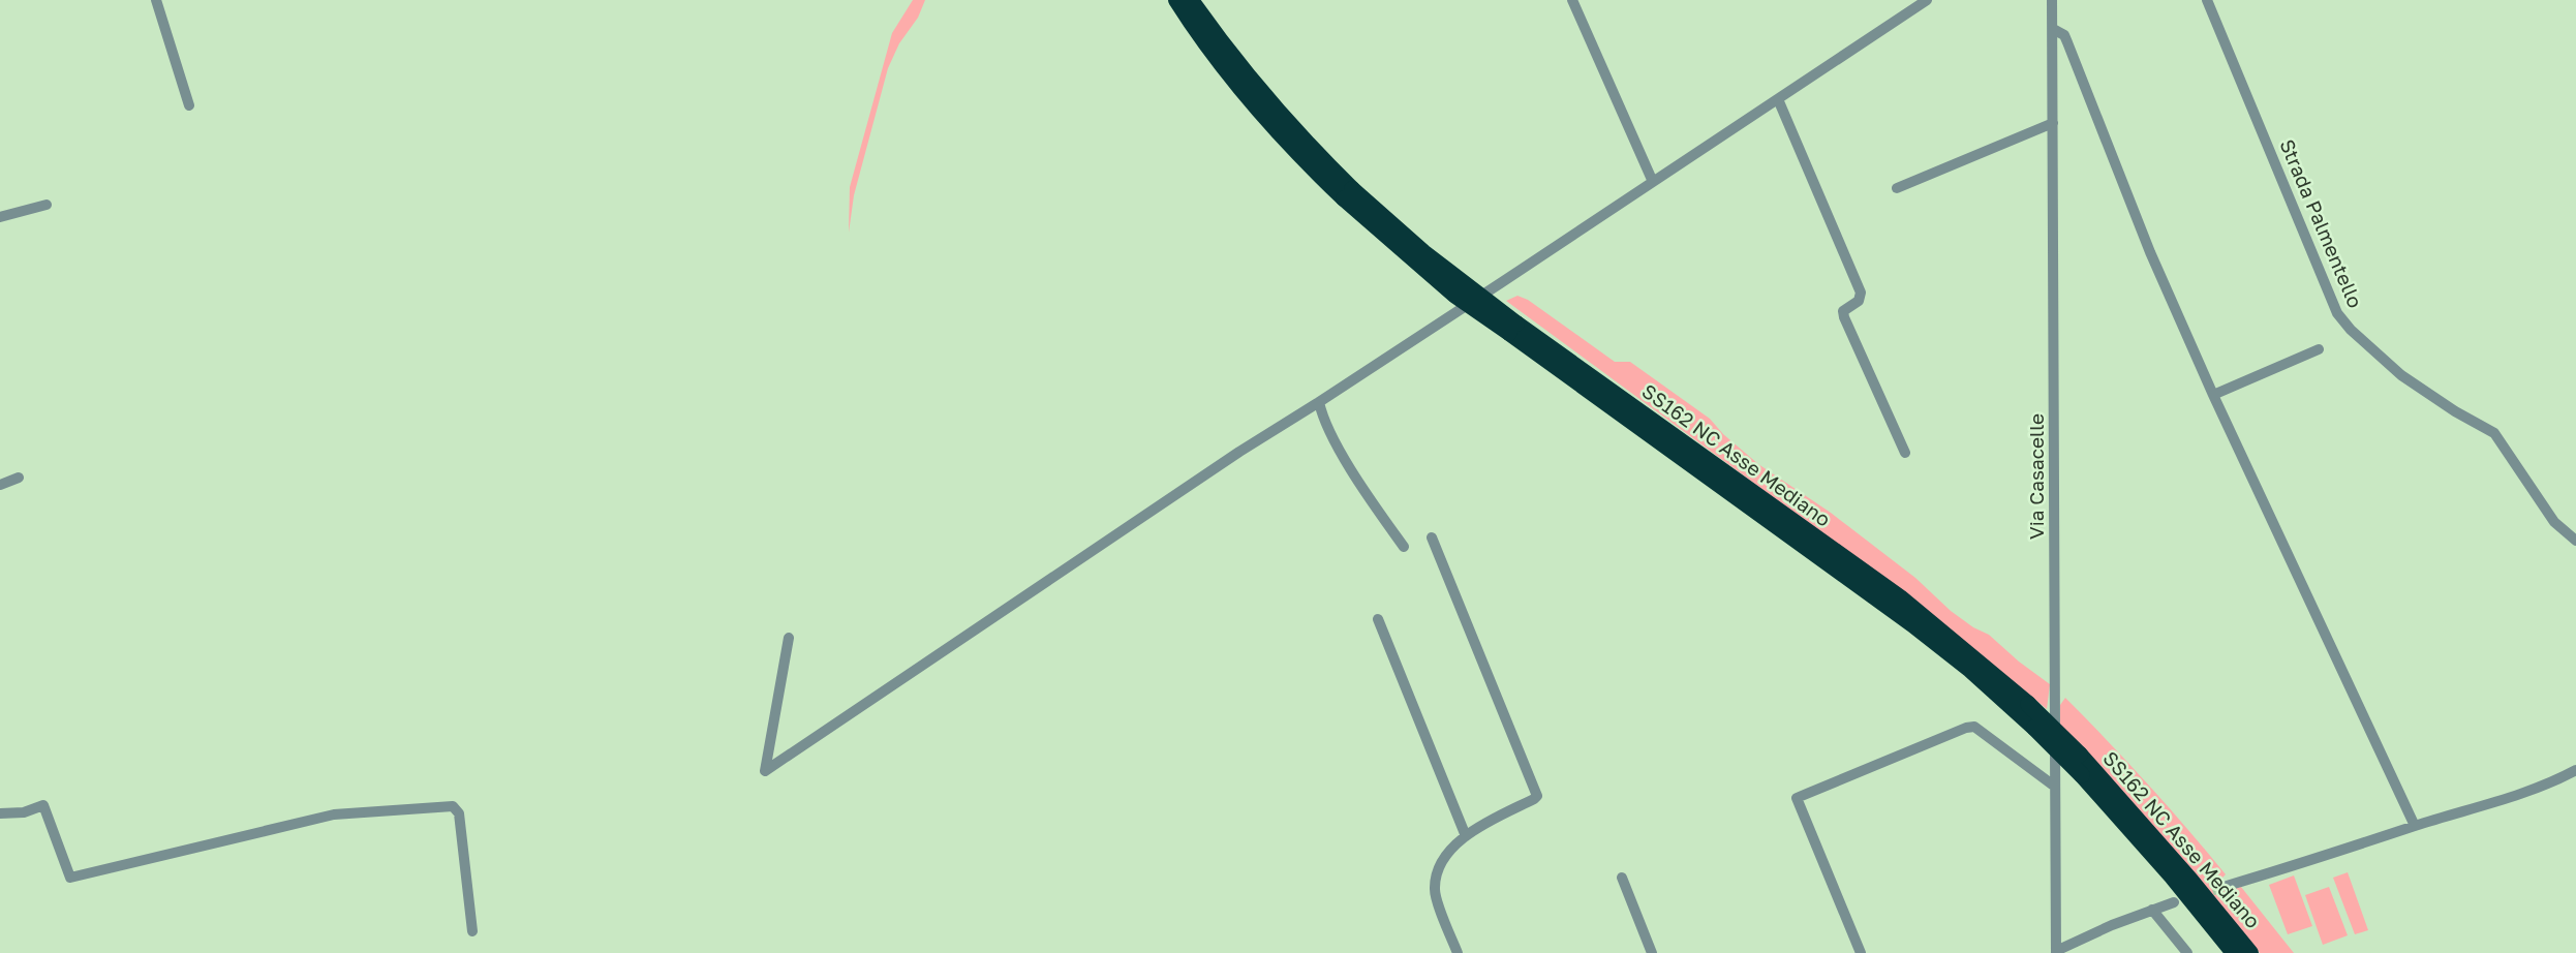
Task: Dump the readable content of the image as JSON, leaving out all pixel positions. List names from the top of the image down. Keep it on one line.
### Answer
{"streets":{"highway":["SS162 NC Asse Mediano"],"street":["Strada Palmentello","Via Casacelle"]}}
